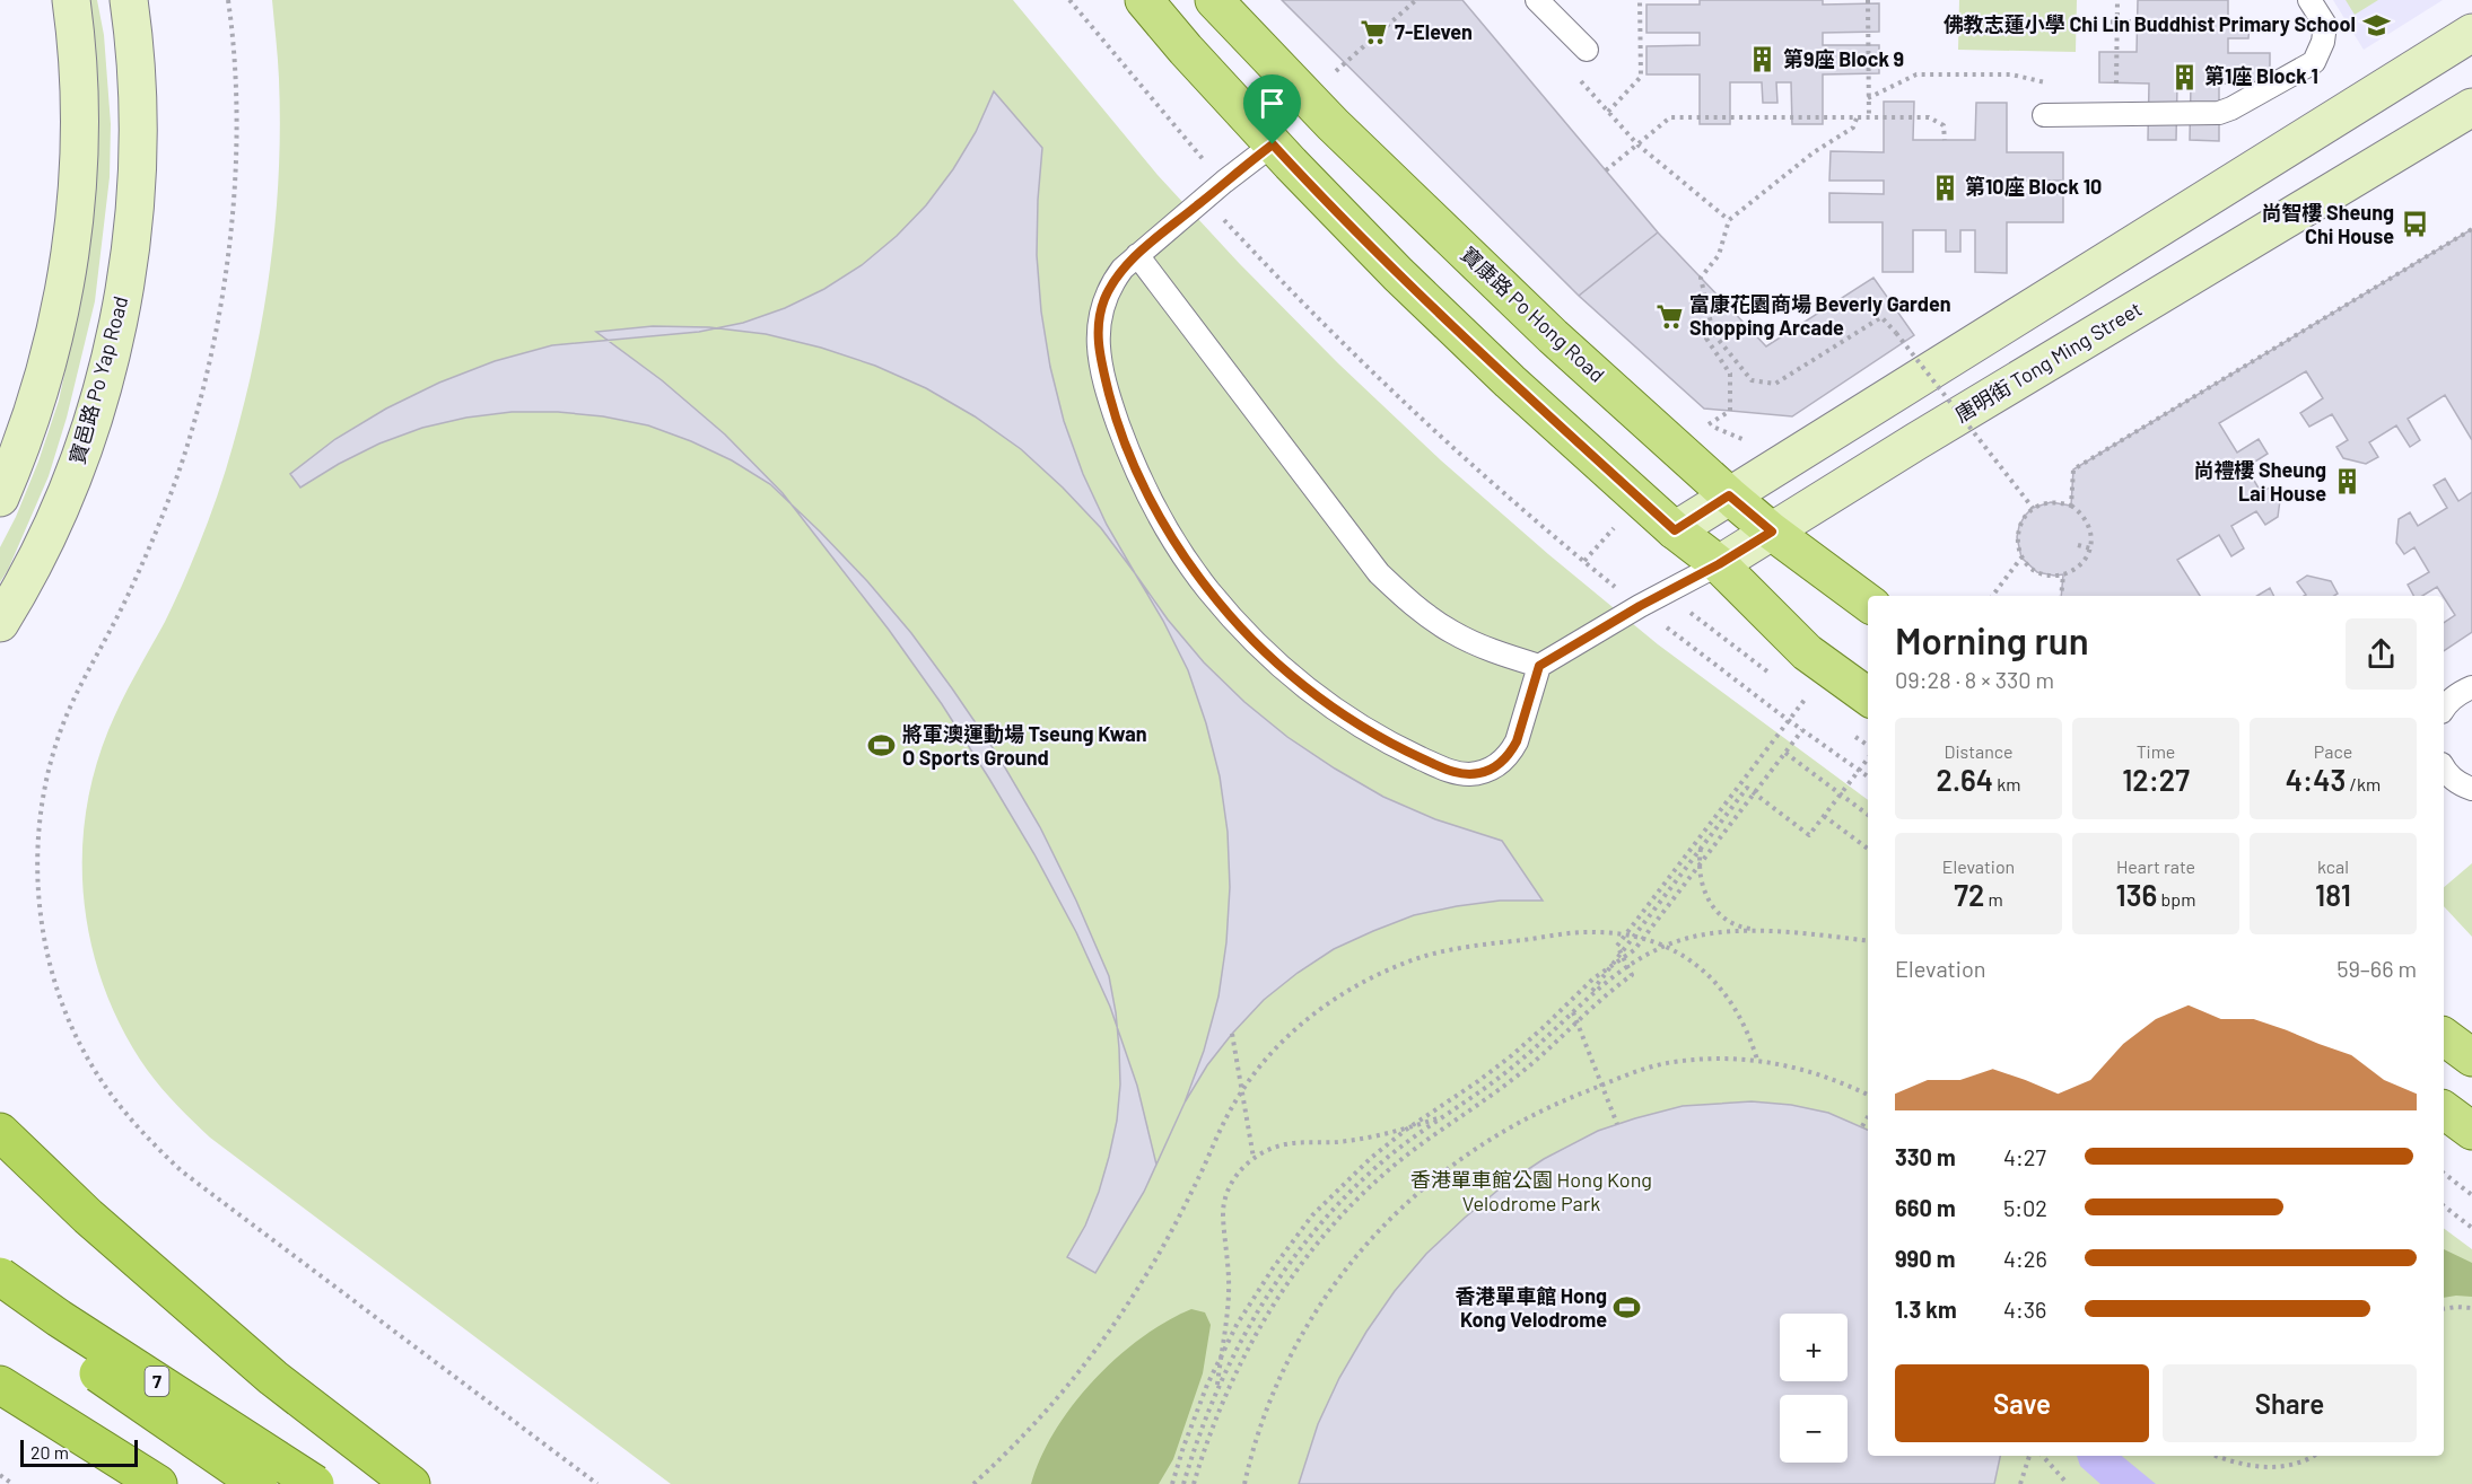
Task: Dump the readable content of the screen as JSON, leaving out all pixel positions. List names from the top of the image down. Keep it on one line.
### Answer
{"streets":{"highway":["7"],"main road":["寶康路 Po Hong Road","唐明街 Tong Ming Street","寶邑路 Po Yap Road"]},"crossings":[["寶康路 Po Hong Road","唐明街 Tong Ming Street"]],"parks":["香港單車館公園 Hong Kong Velodrome Park"],"places":{"school or university":["佛教志蓮小學 Chi Lin Buddhist Primary School"],"supermarket":["7-Eleven","富康花園商場 Beverly Garden Shopping Arcade"],"building":["第9座 Block 9","第1座 Block 1","第10座 Block 10","尚禮樓 Sheung Lai House"],"bus stop":["尚智樓 Sheung Chi House"],"sports":["將軍澳運動場 Tseung Kwan O Sports Ground","香港單車館 Hong Kong Velodrome"]},"scale_bar":"20 m","page":{"heading":["Morning run","09:28 · 8 × 330 m"],"stats":[["Distance","2.64 km"],["Time","12:27"],["Pace","4:43 /km"],["Elevation","72 m"],["Heart rate","136 bpm"],["kcal","181"]],"chart":["Elevation","59–66 m"],"list":[{"name":"330 m","note":"4:27"},{"name":"660 m","note":"5:02"},{"name":"990 m","note":"4:26"},{"name":"1.3 km","note":"4:36"}],"map_buttons":["+","−"],"buttons":["Save","Share"],"scale":"20 m"}}
